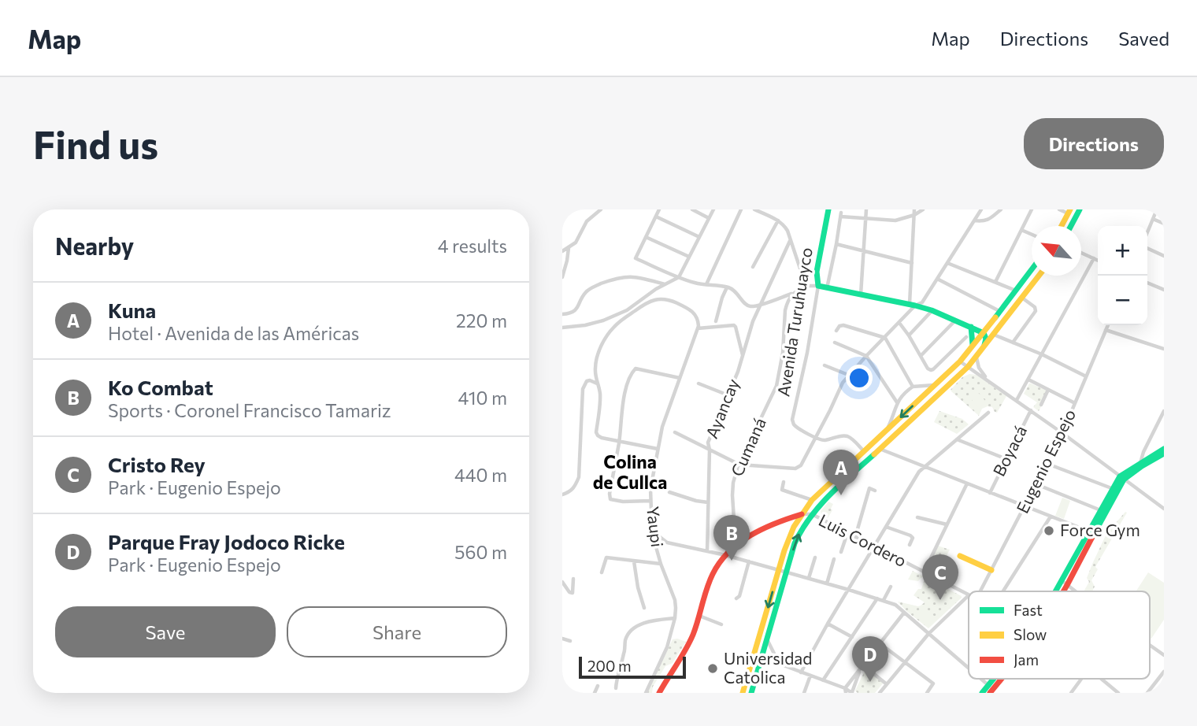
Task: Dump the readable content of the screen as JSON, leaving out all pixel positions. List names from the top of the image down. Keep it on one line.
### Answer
{"streets":{"main road":["Avenida Turuhuayco"],"street":["Ayancay","Cumaná","Boyacá","Eugenio Espejo","Yaupi","Luis Cordero"]},"districts":["Colina de Cullca"],"places":["Force Gym","Universidad Catolica"],"legend":["Fast","Slow","Jam"],"scale_bar":"200 m","north":"top left","page":{"header":"Map","nav":["Map","Directions","Saved"],"buttons":["Directions",["Save","Share"]],"title":"Find us","heading":["Nearby","4 results"],"map_buttons":["+","−"],"list":[{"mark":"A","name":"Kuna","note":"Hotel · Avenida de las Américas","value":"220 m"},{"mark":"B","name":"Ko Combat","note":"Sports · Coronel Francisco Tamariz","value":"410 m"},{"mark":"C","name":"Cristo Rey","note":"Park · Eugenio Espejo","value":"440 m"},{"mark":"D","name":"Parque Fray Jodoco Ricke","note":"Park · Eugenio Espejo","value":"560 m"}],"pins":["A","B","C","D"],"scale":"200 m"}}
